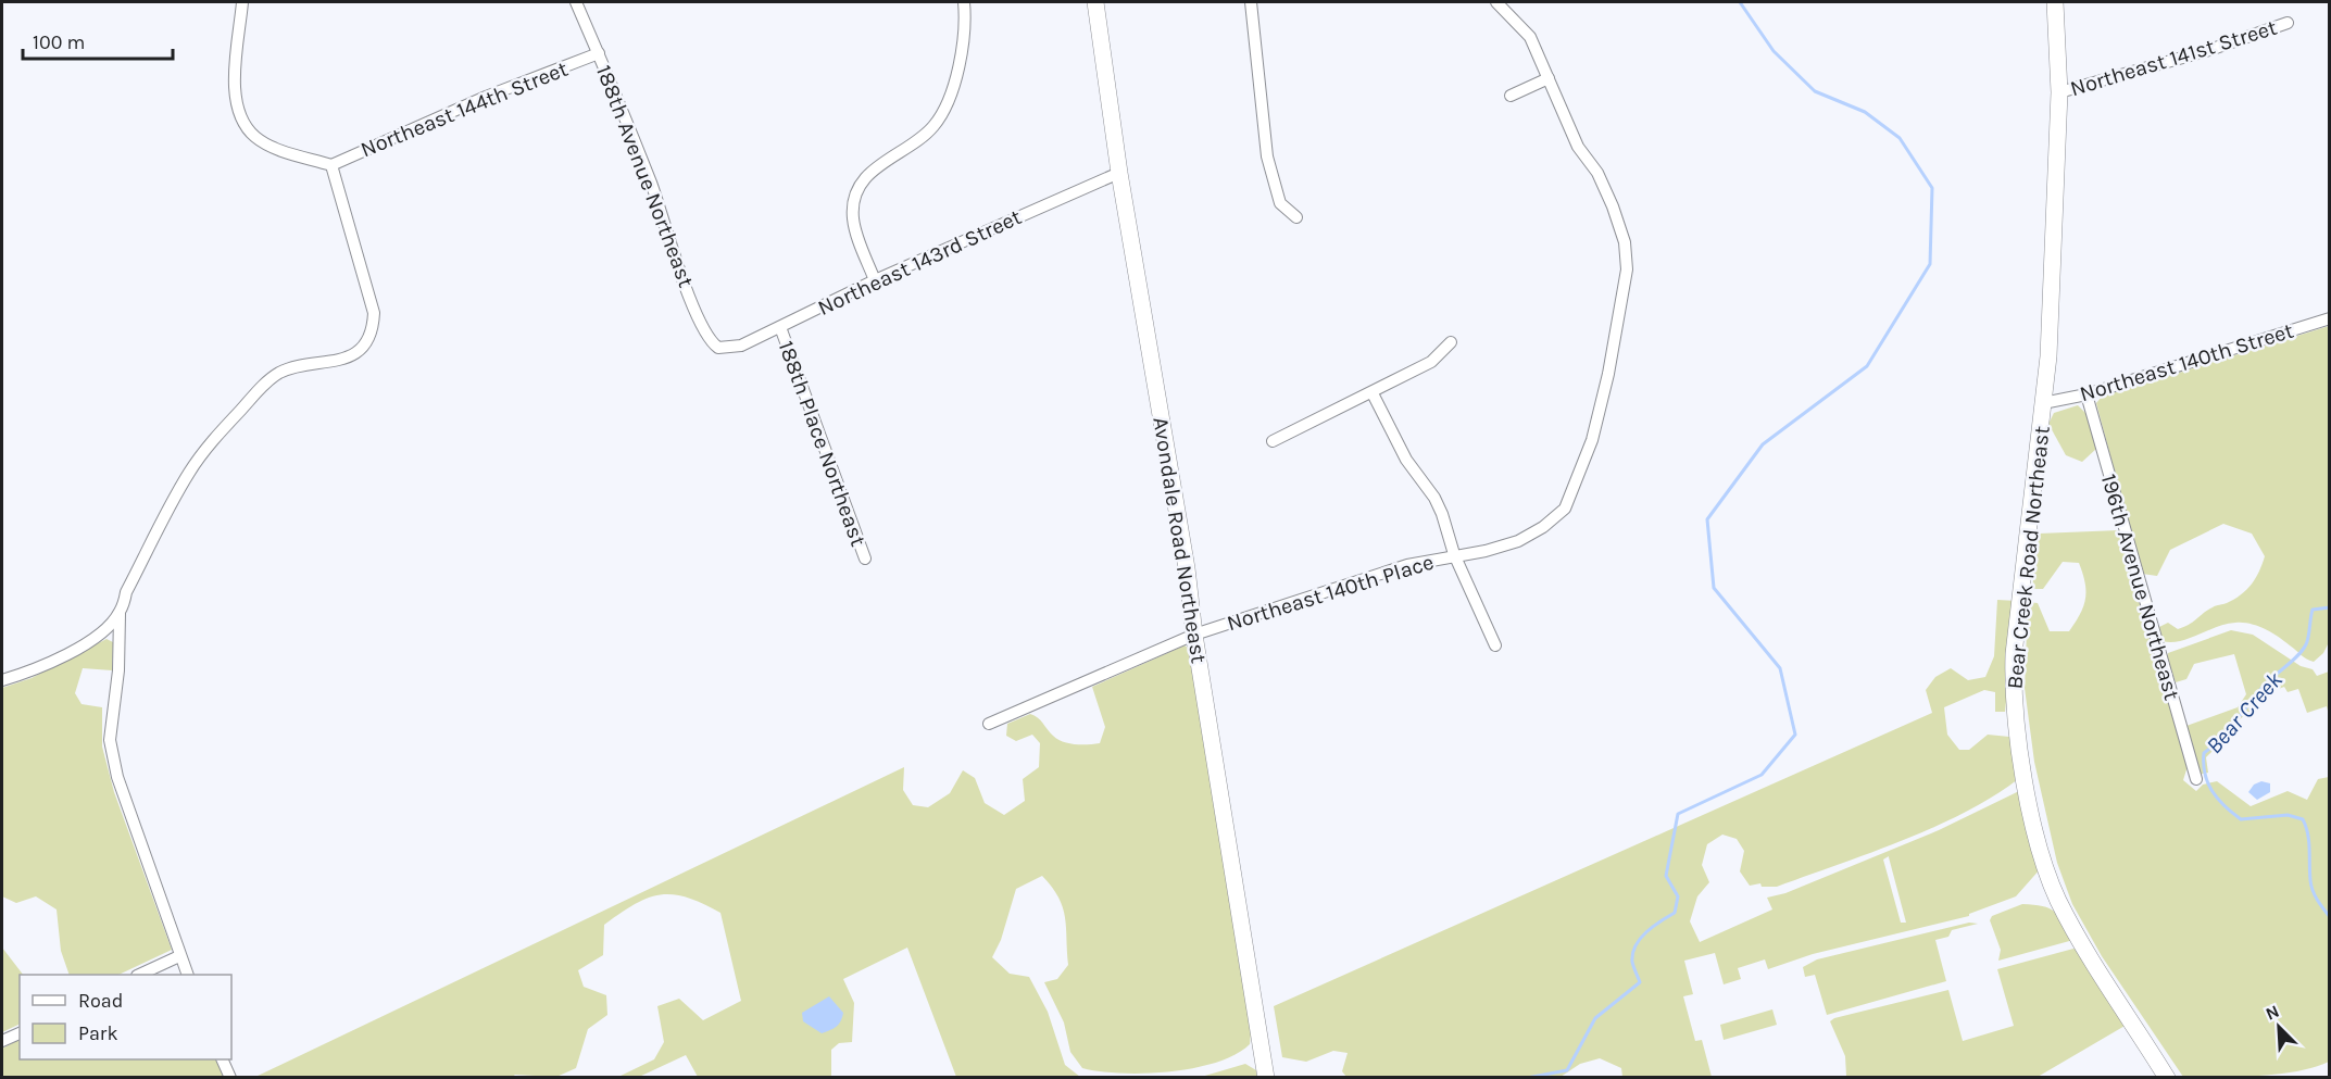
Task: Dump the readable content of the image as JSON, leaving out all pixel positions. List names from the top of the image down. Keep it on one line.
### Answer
{"streets":{"street":["Northeast 141st Street","Northeast 144th Street","188th Avenue Northeast","Northeast 143rd Street","Northeast 140th Street","188th Place Northeast","Avondale Road Northeast","Bear Creek Road Northeast","196th Avenue Northeast","Northeast 140th Place"]},"crossings":[["Northeast 141st Street","Bear Creek Road Northeast"],["Northeast 144th Street","188th Avenue Northeast"],["188th Avenue Northeast","Northeast 143rd Street"],["Northeast 143rd Street","188th Place Northeast"],["Northeast 143rd Street","Avondale Road Northeast"],["Northeast 140th Street","Bear Creek Road Northeast"],["Northeast 140th Street","196th Avenue Northeast"],["Avondale Road Northeast","Northeast 140th Place"]],"water":["Bear Creek"],"legend":["Road","Park"],"scale_bar":"100 m","north":"top left"}
